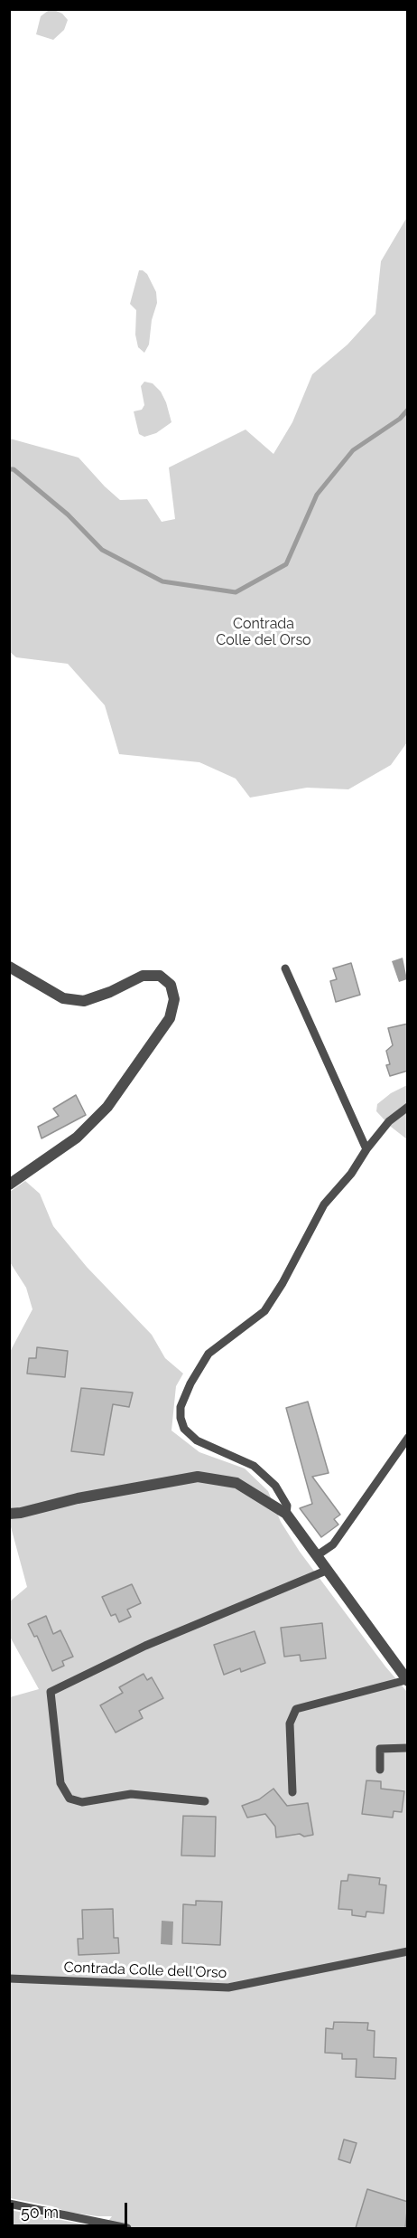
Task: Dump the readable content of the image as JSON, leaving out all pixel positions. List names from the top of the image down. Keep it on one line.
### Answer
{"streets":{"lane":["Contrada Colle dell'Orso"]},"parks":["Contrada Colle del Orso"],"scale_bar":"50 m"}
